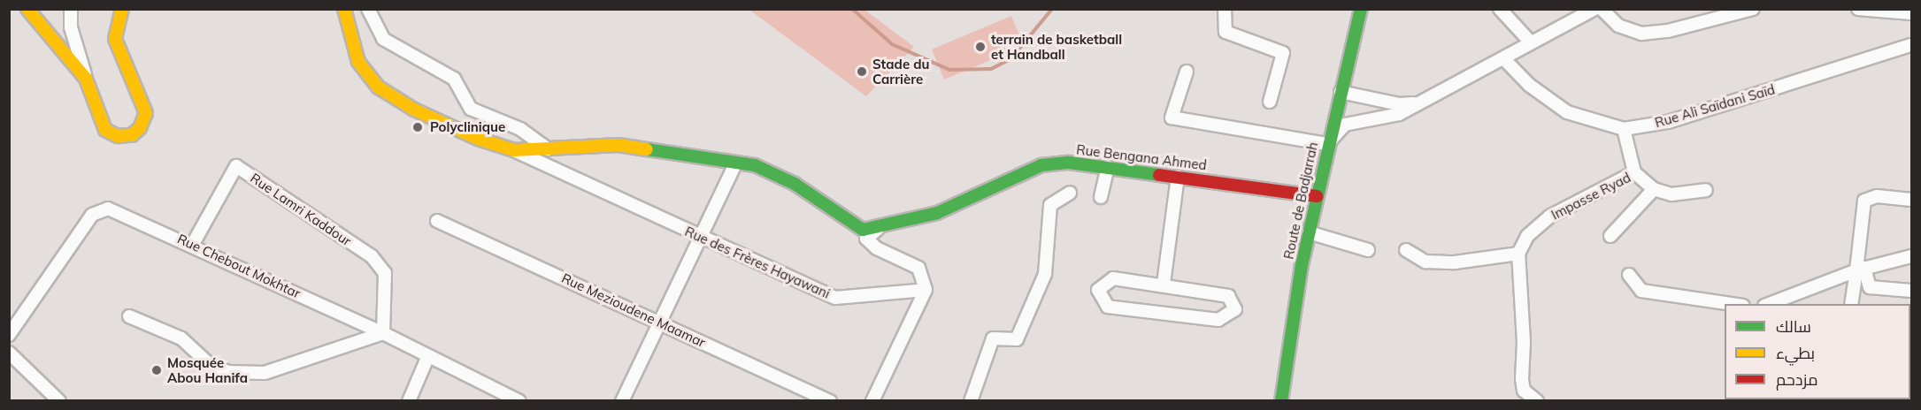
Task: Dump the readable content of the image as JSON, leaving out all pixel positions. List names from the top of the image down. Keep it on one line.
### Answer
{"streets":{"street":["Rue Ali Saïdani Saïd","Rue Bengana Ahmed","Impasse Ryad","Route de Badjarrah","Rue Lamri Kaddour","Rue des Frères Hayawani","Rue Chebout Mokhtar","Rue Mezioudene Maamar"]},"crossings":[["Rue Bengana Ahmed","Route de Badjarrah"],["Rue Bengana Ahmed","Rue des Frères Hayawani"],["Rue Lamri Kaddour","Rue Chebout Mokhtar"]],"places":["terrain de basketball et Handball","Stade du Carrière","Polyclinique","Mosquée Abou Hanifa"],"legend":["سالك","بطيء","مزدحم"]}
